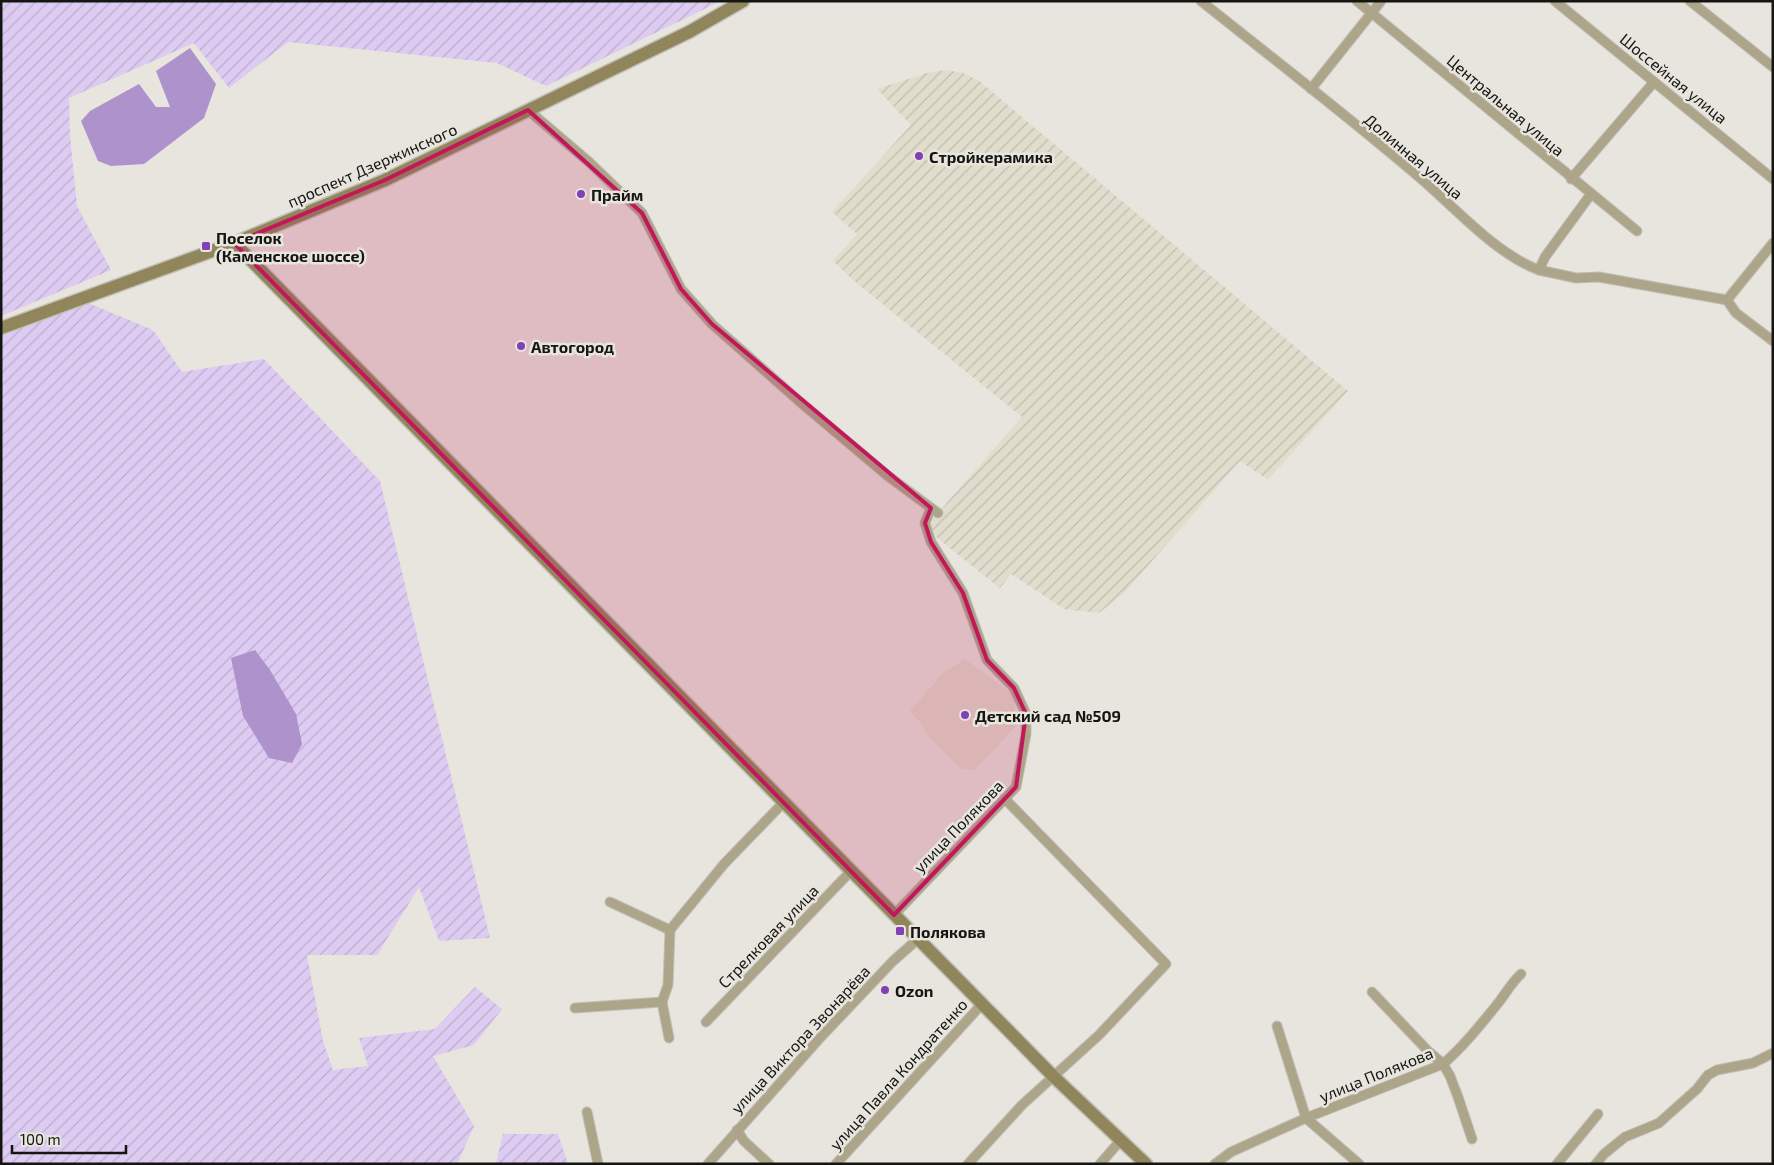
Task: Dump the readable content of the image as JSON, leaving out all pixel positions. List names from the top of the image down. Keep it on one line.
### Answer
{"streets":{"street":["Шоссейная улица","Центральная улица","Долинная улица","проспект Дзержинского","улица Полякова","Стрелковая улица","улица Виктора Звонарёва","улица Павла Кондратенко"]},"crossings":[["проспект Дзержинского","улица Полякова"]],"places":{"other":["Стройкерамика","Прайм","Автогород","Детский сад №509","Ozon"],"transit":["Поселок (Каменское шоссе)","Полякова"]},"scale_bar":"100 m"}
